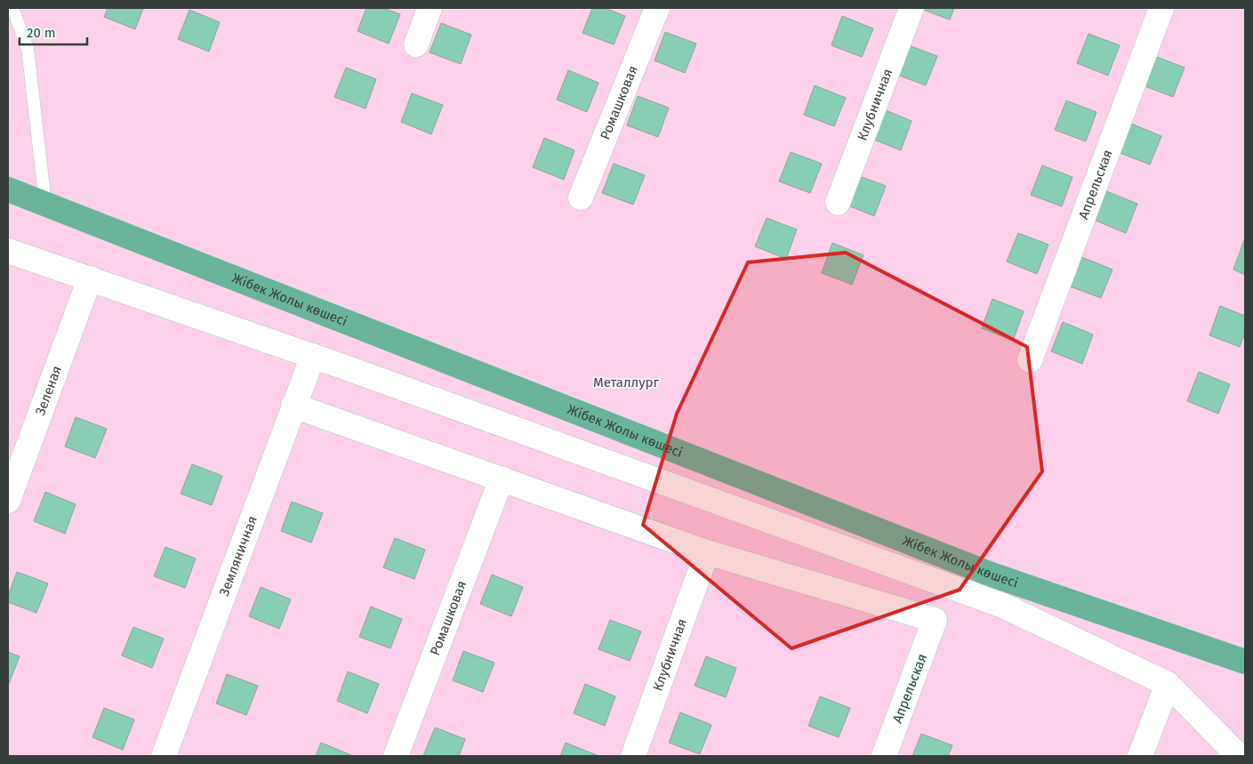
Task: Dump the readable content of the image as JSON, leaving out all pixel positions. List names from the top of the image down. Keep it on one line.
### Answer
{"streets":{"highway":["Жібек Жолы көшесі"],"street":["Ромашковая","Клубничная","Апрельская","Зеленая","Земляничная"]},"crossings":[["Клубничная","Апрельская"]],"parks":["Металлург"],"scale_bar":"20 m"}
